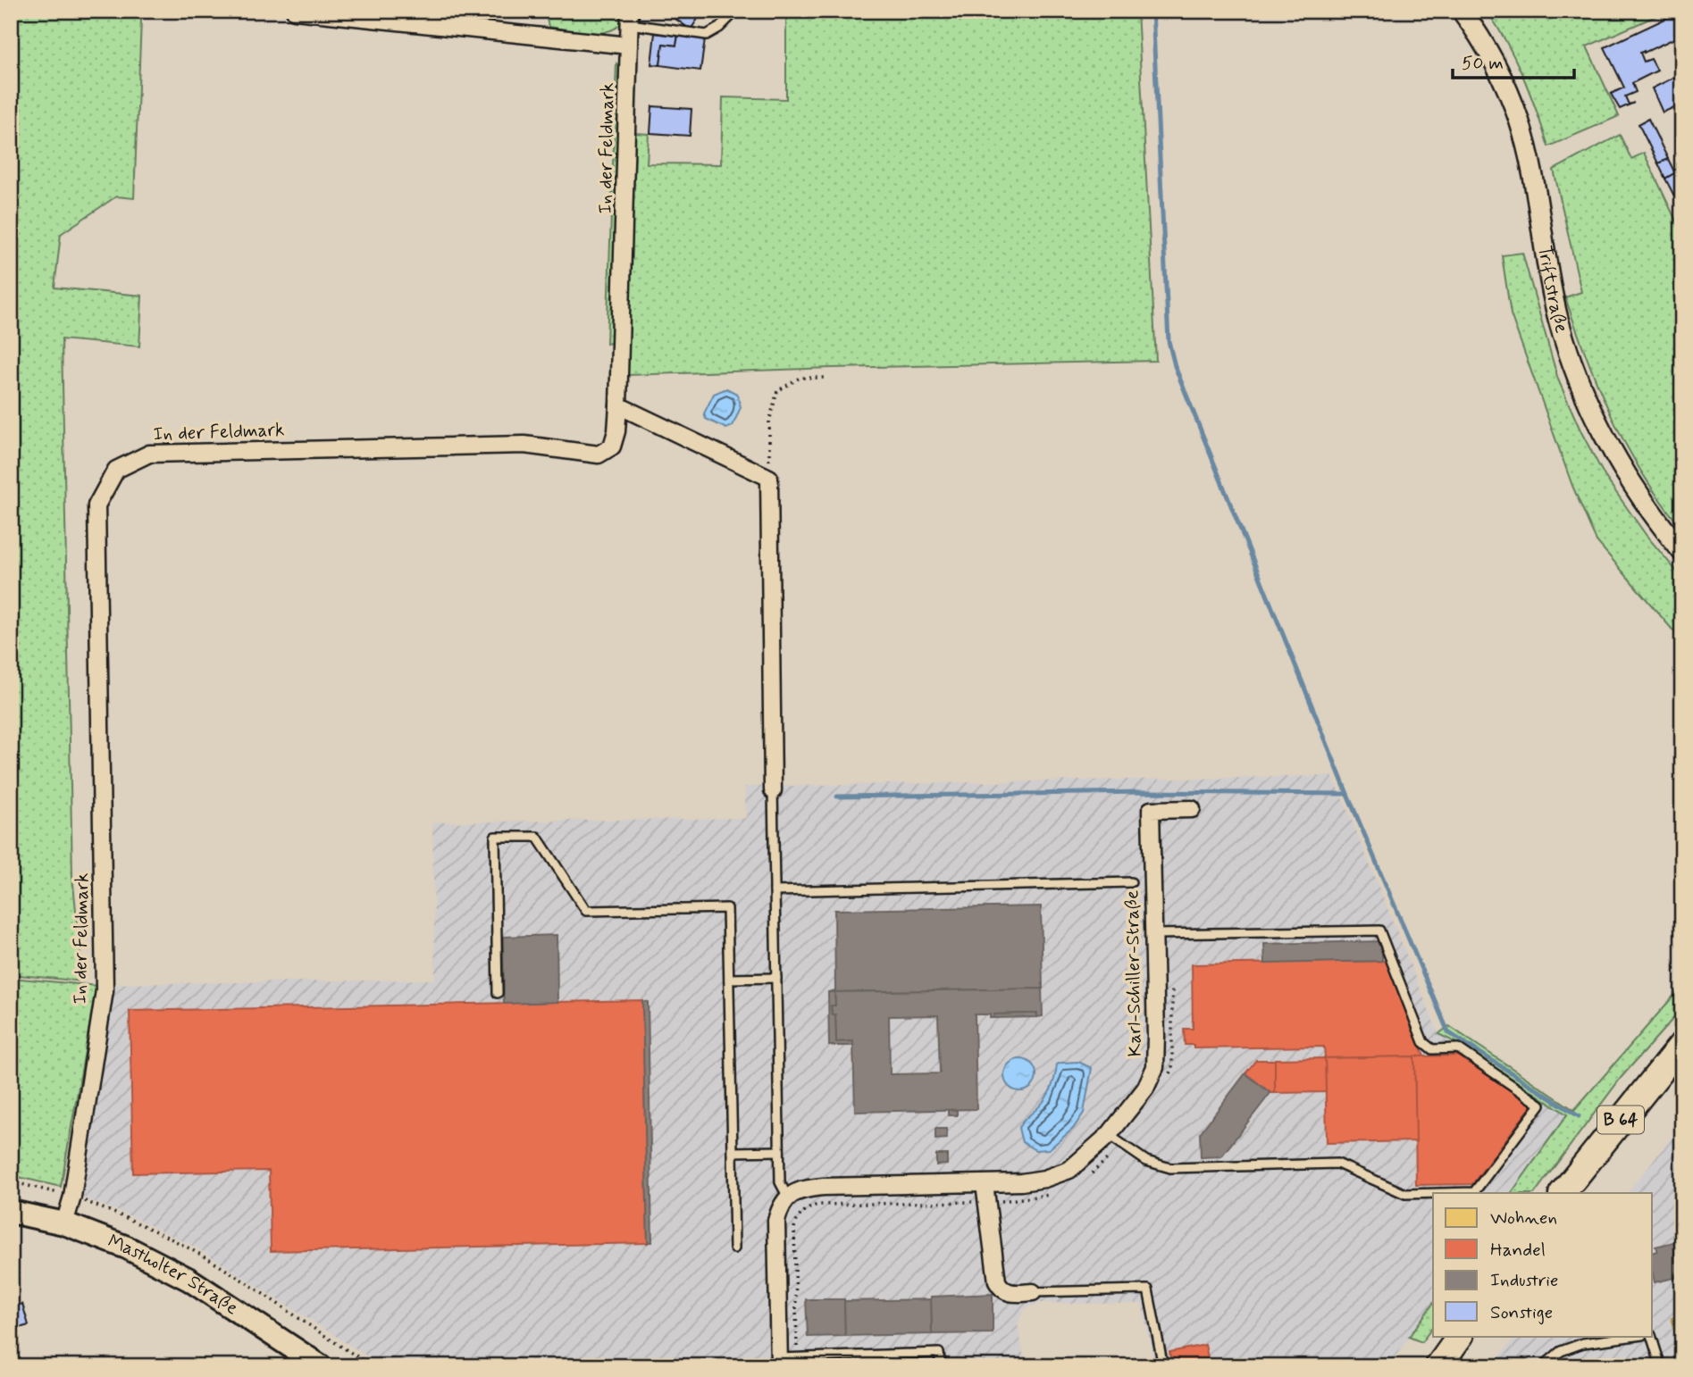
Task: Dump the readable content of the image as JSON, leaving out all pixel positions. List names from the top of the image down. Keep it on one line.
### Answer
{"streets":{"main road":["B 64","Mastholter Straße"],"street":["In der Feldmark","Triftstraße","Karl-Schiller-Straße"]},"crossings":[["In der Feldmark","Mastholter Straße"]],"legend":["Wohnen","Handel","Industrie","Sonstige"],"scale_bar":"50 m"}
